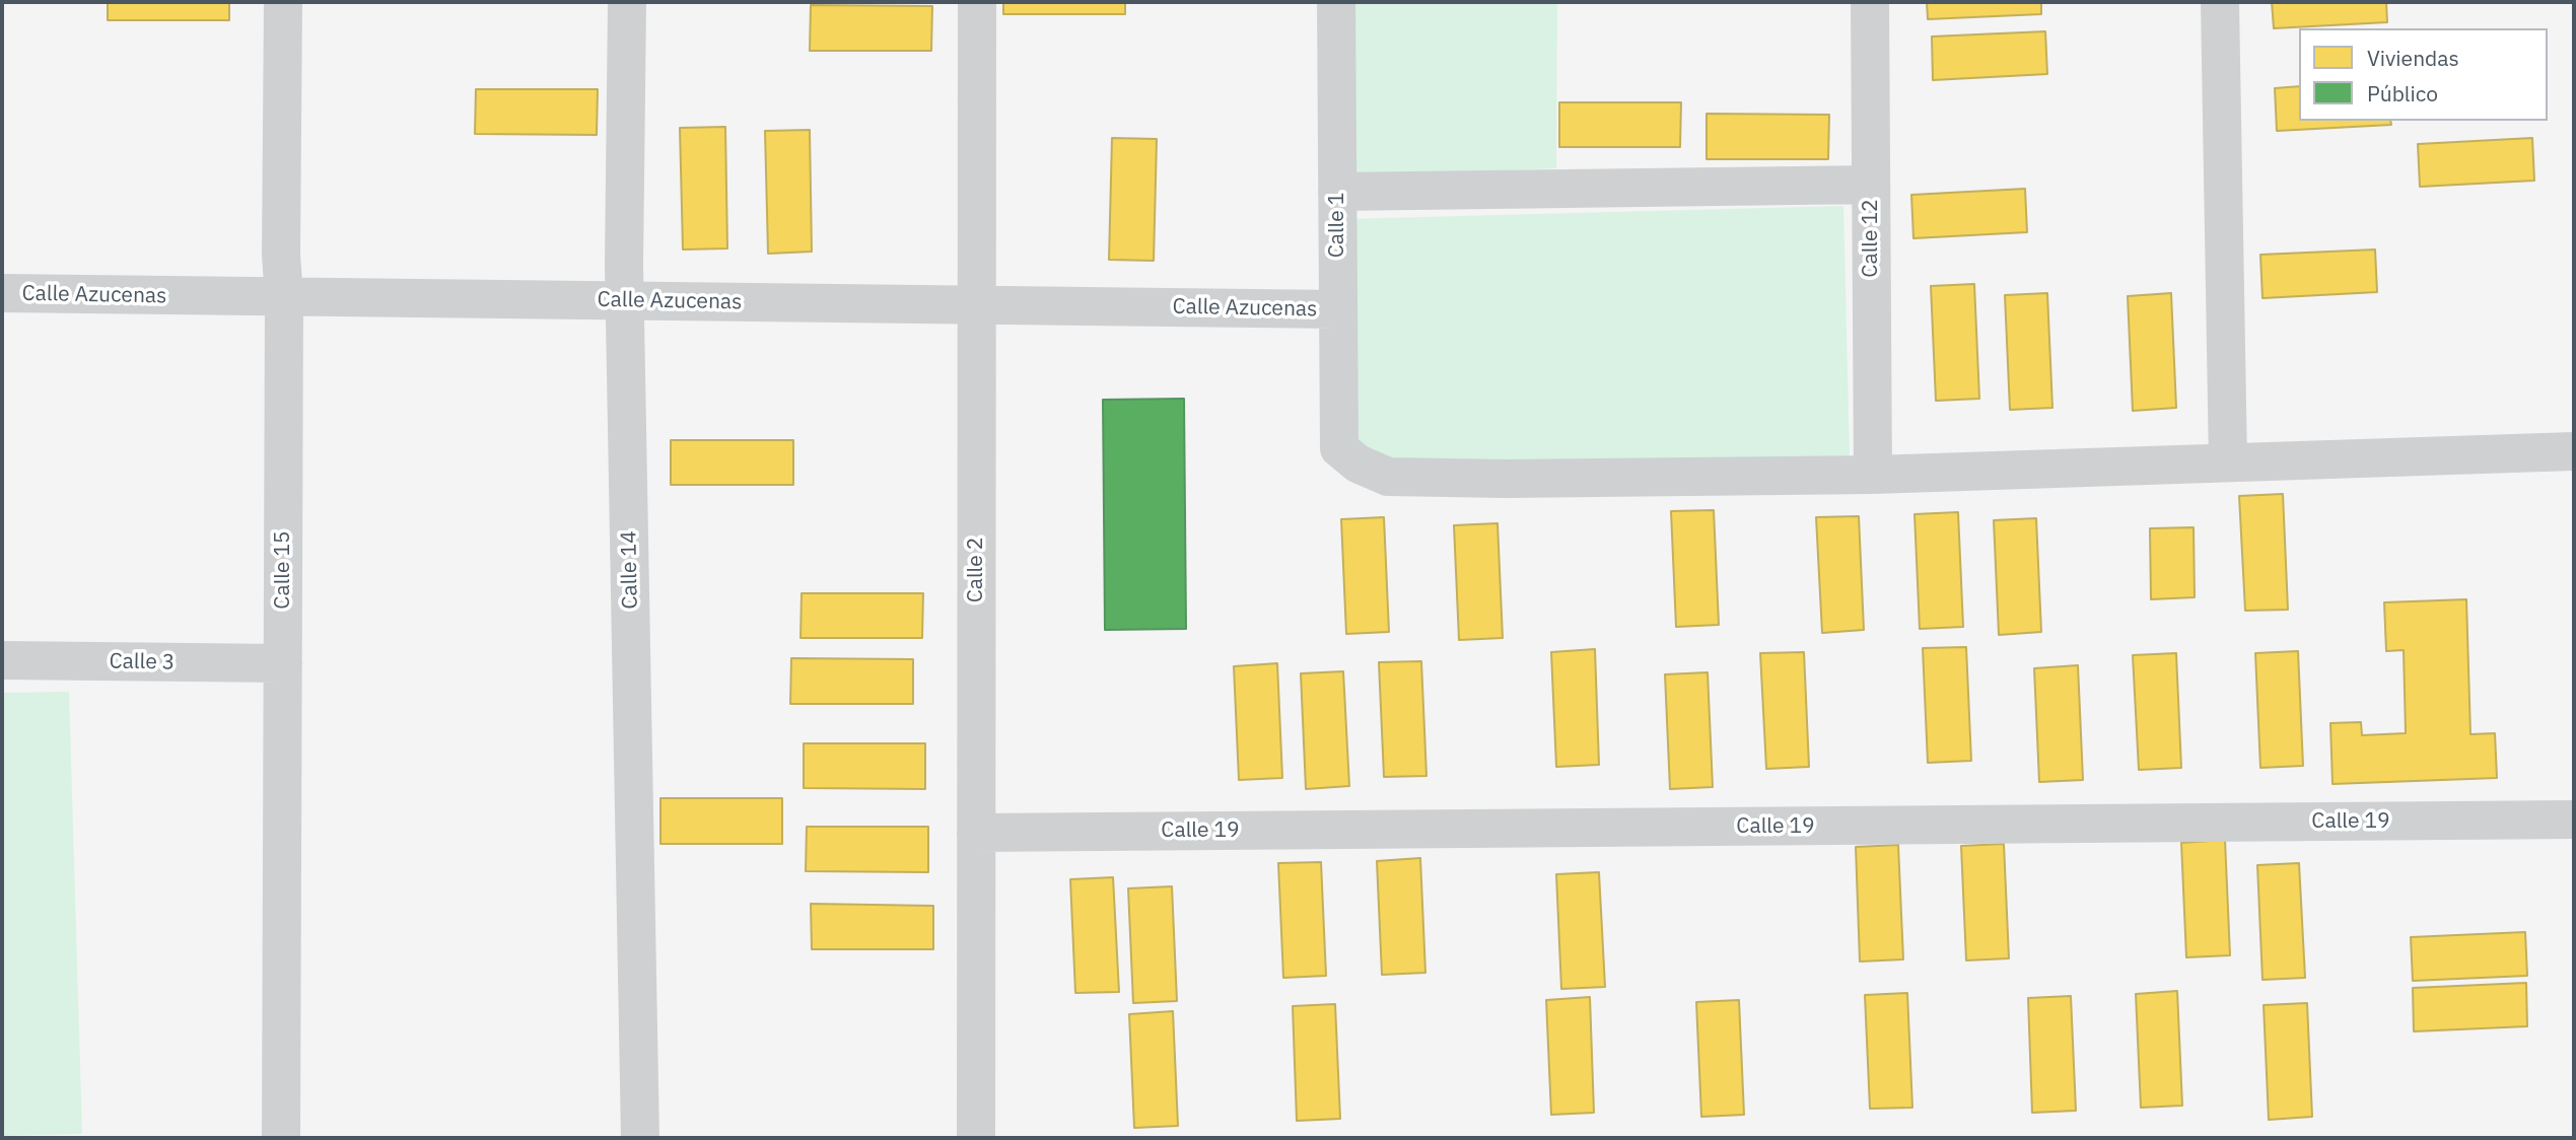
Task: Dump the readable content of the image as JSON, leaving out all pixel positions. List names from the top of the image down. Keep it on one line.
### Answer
{"streets":{"street":["Calle 1","Calle 12","Calle Azucenas","Calle 15","Calle 14","Calle 2","Calle 3","Calle 19"]},"crossings":[["Calle 1","Calle 12"],["Calle 1","Calle Azucenas"],["Calle Azucenas","Calle 15"],["Calle Azucenas","Calle 14"],["Calle Azucenas","Calle 2"],["Calle 15","Calle 3"],["Calle 2","Calle 19"]],"legend":["Viviendas","Público"]}
